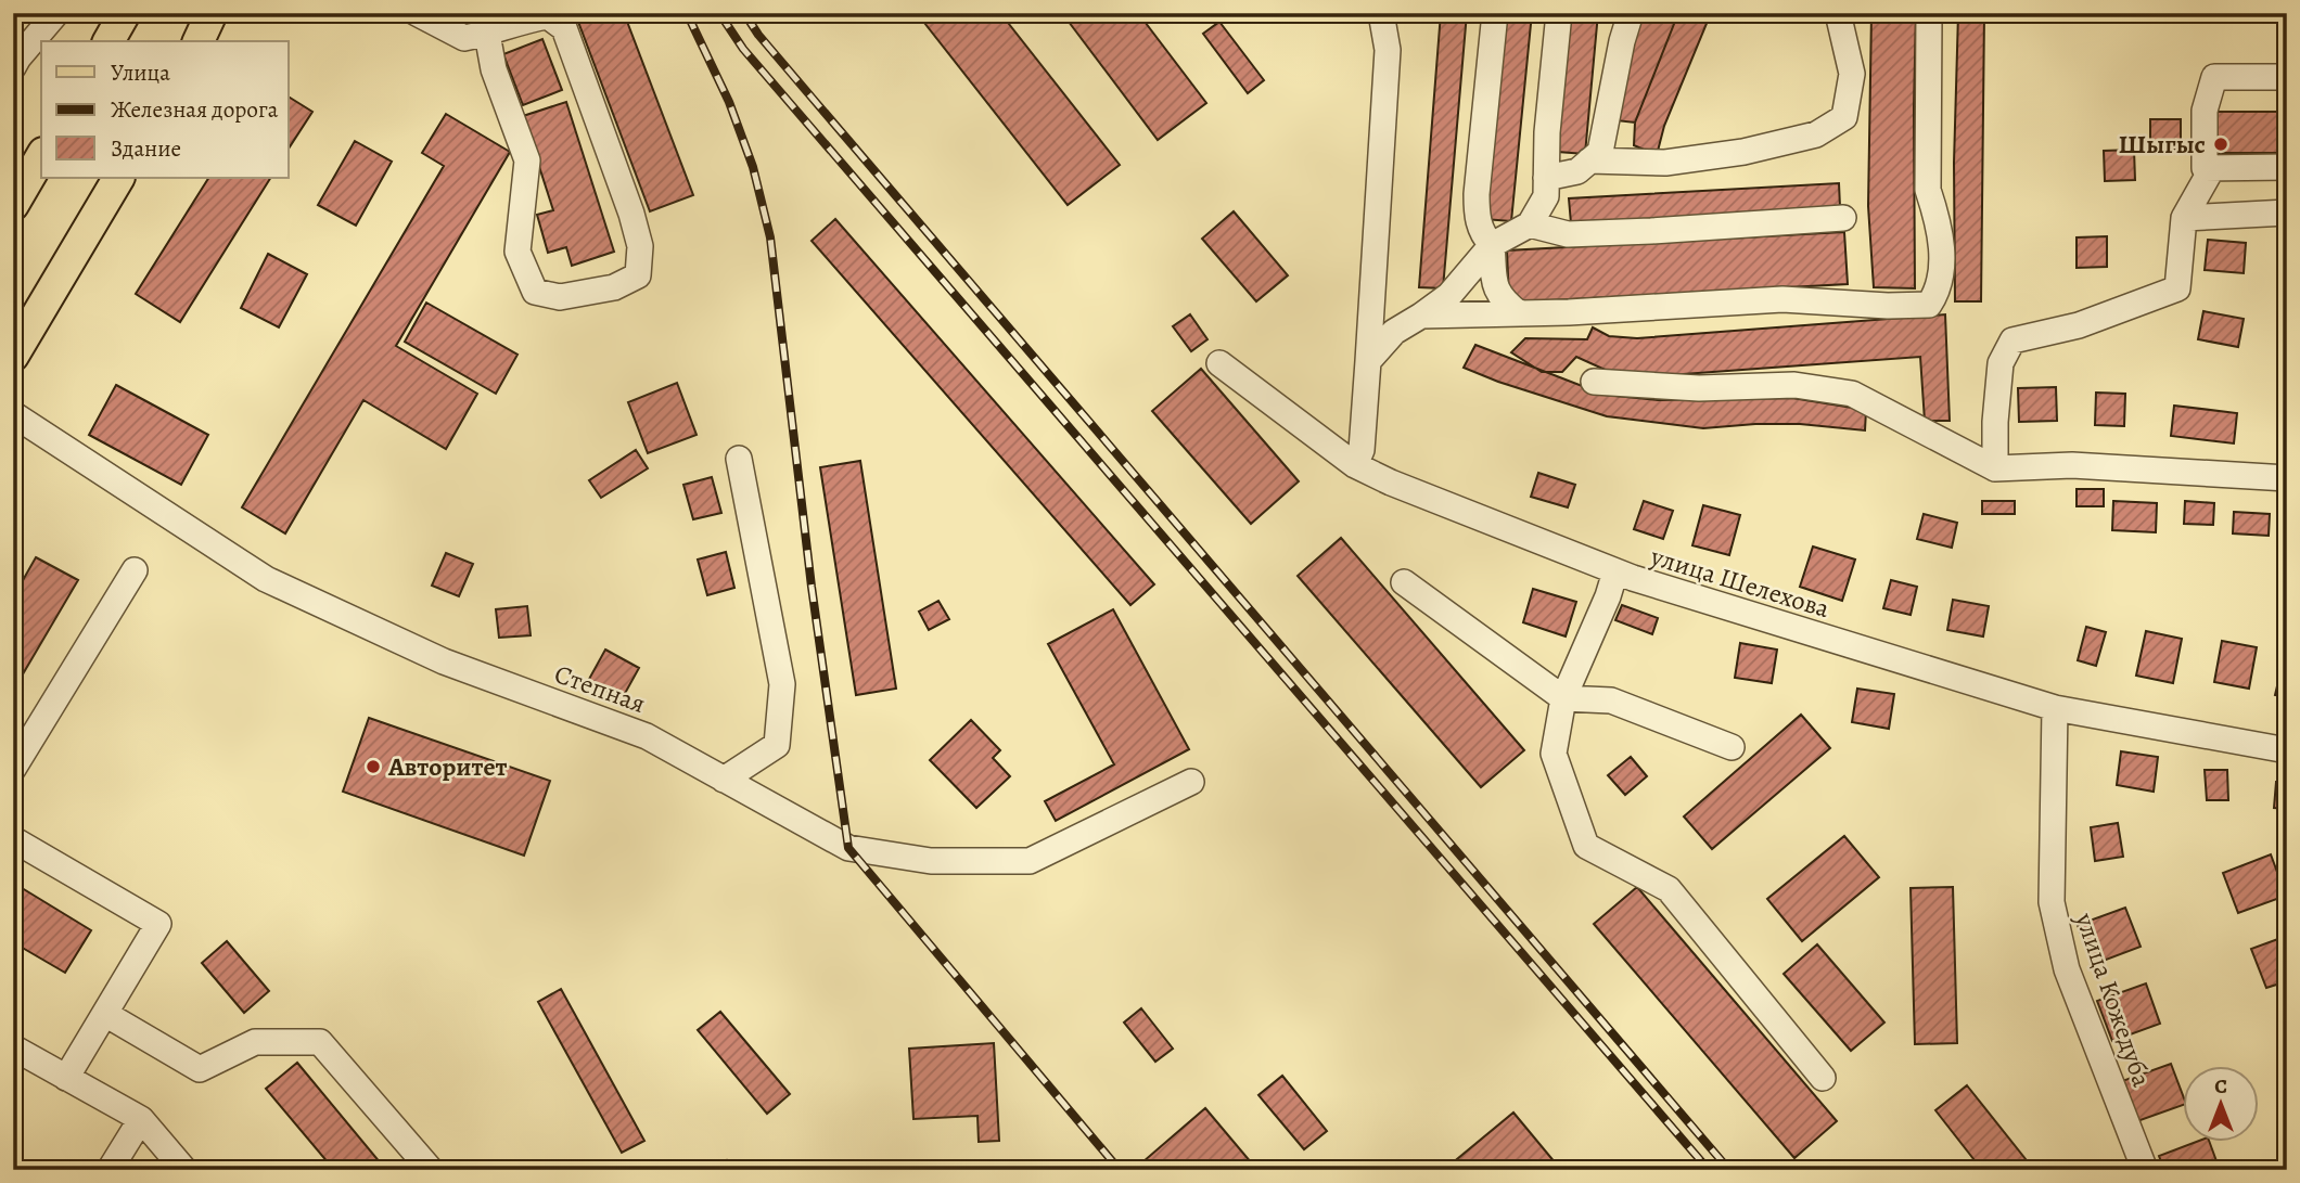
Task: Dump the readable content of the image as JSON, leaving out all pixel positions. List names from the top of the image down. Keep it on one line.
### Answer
{"streets":{"street":["улица Шелехова","Степная","улица Кожедуба"]},"crossings":[["улица Шелехова","улица Кожедуба"]],"places":["Шыгыс","Авторитет"],"legend":["Улица","Железная дорога","Здание"],"north":"top"}
